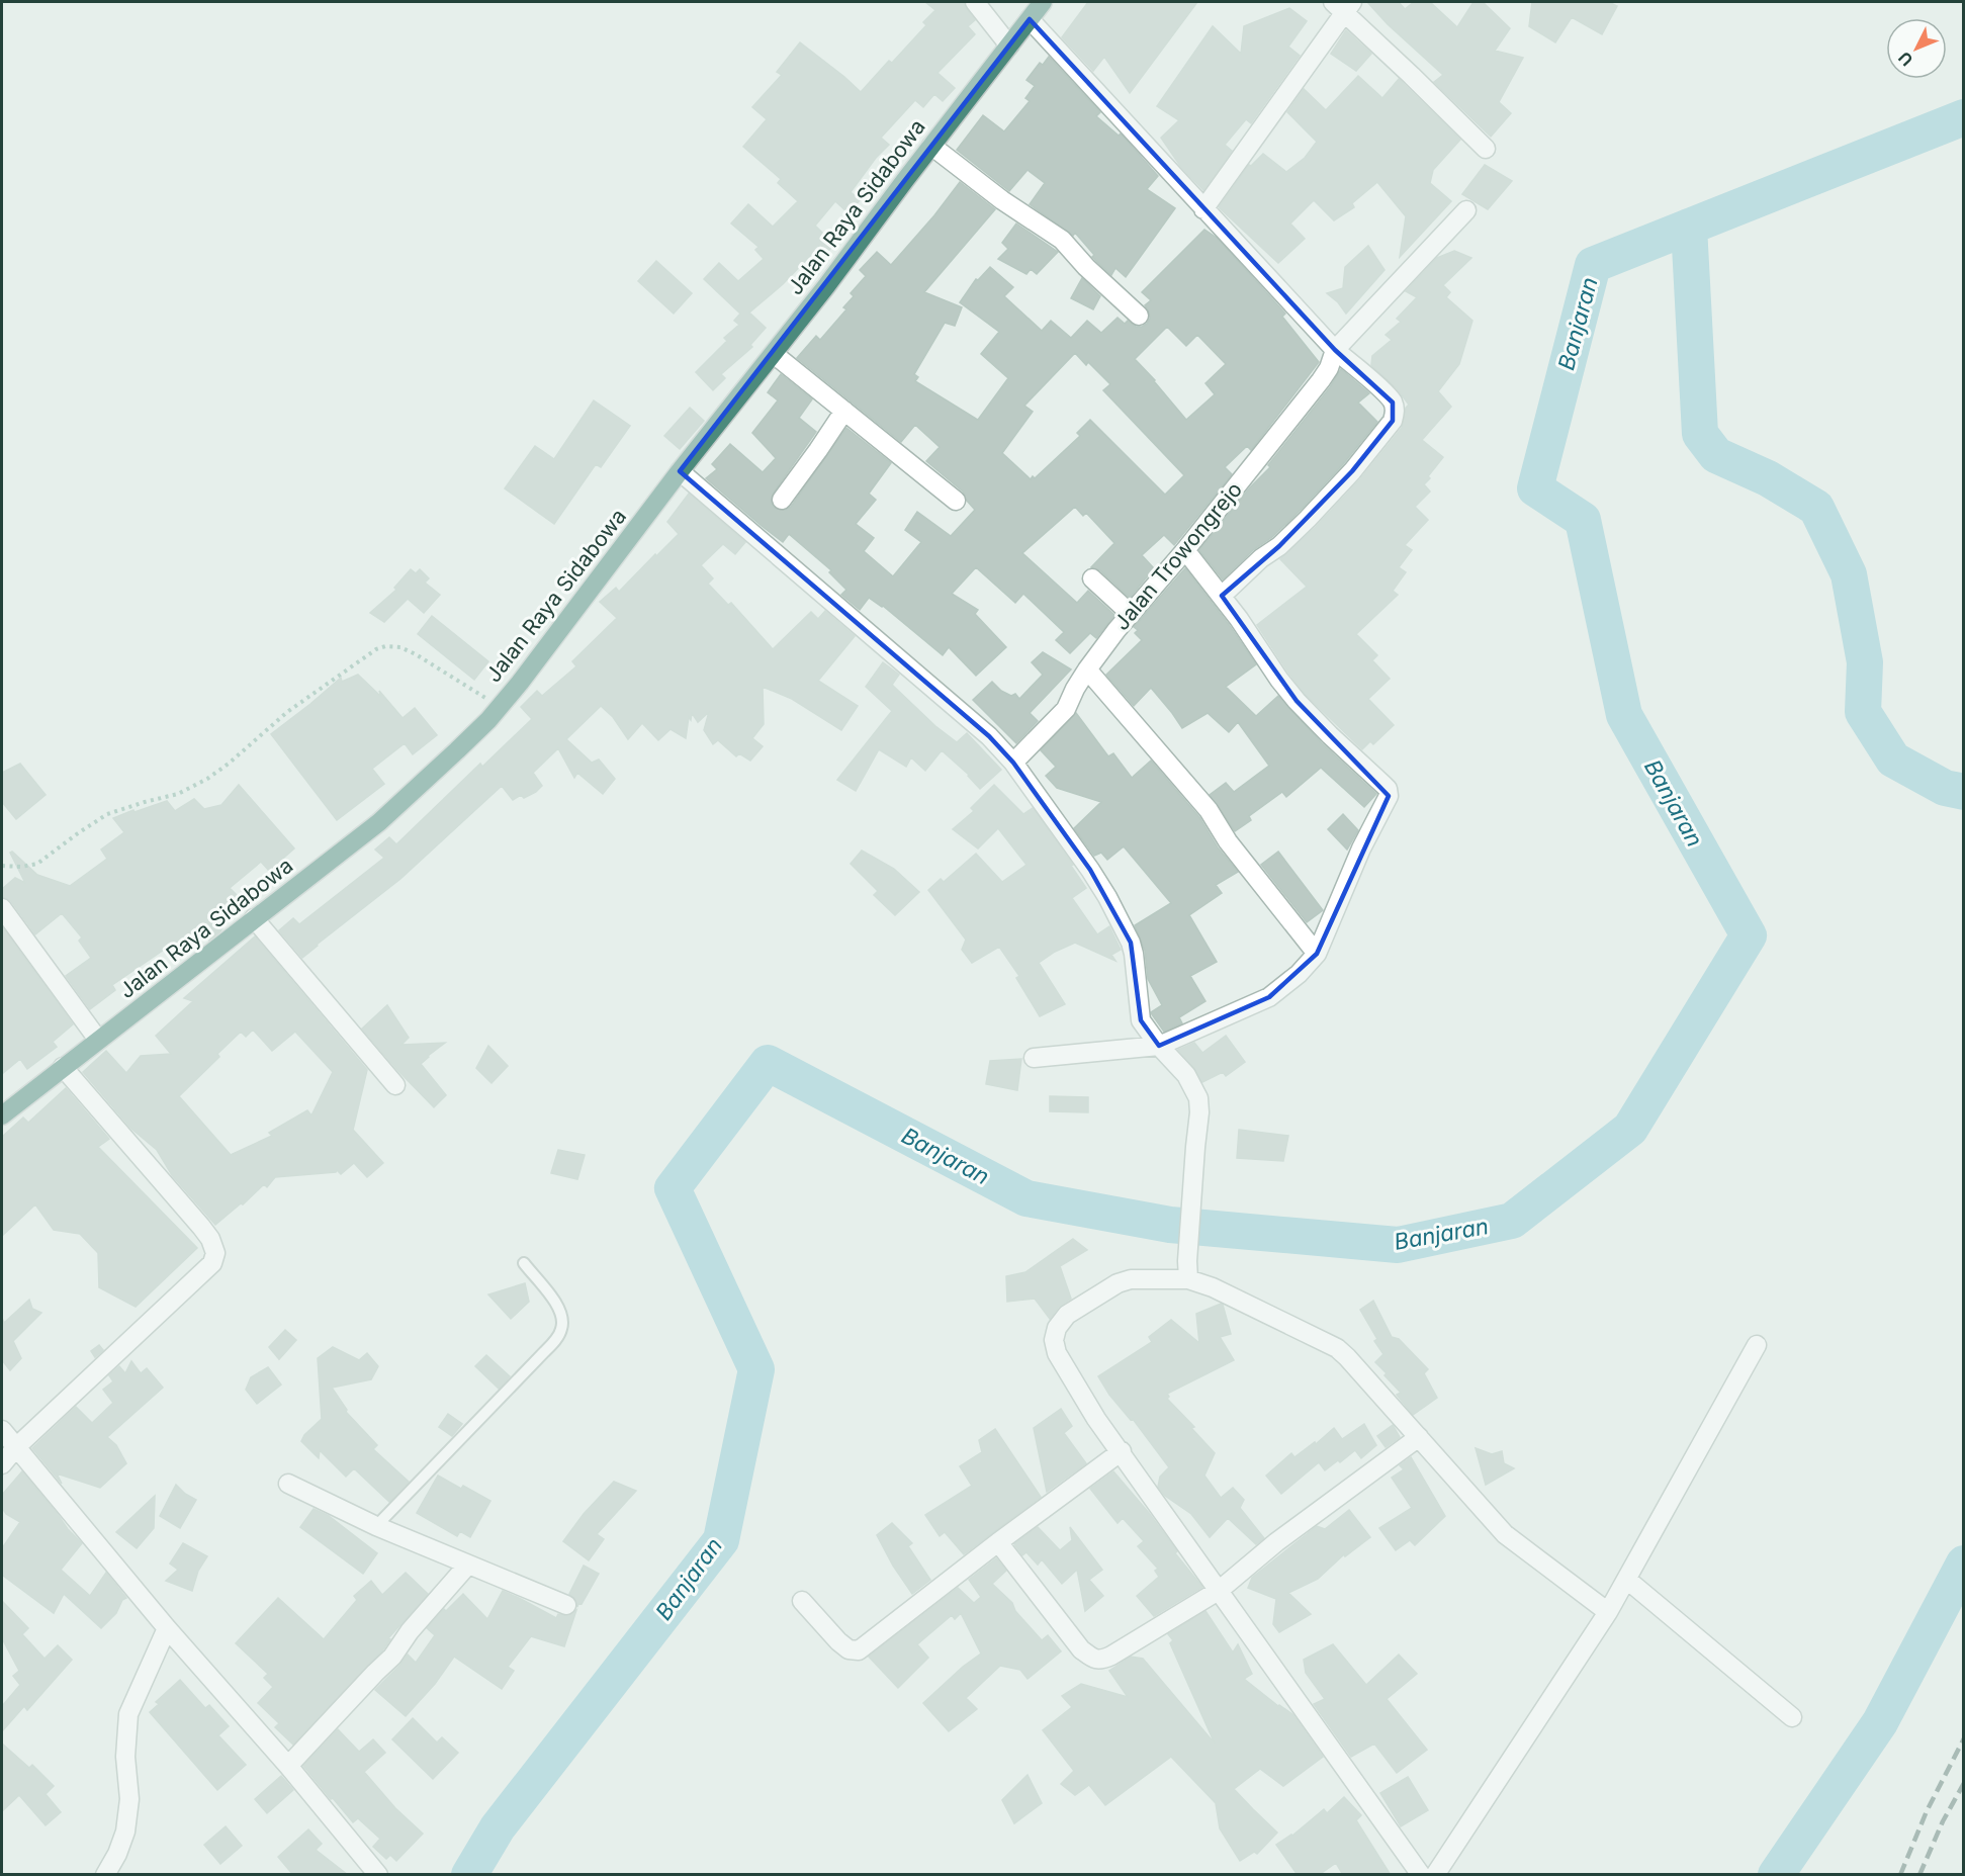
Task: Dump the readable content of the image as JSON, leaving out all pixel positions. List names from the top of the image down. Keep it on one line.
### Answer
{"streets":{"highway":["Jalan Raya Sidabowa"],"street":["Jalan Trowongrejo"]},"water":["Banjaran"],"north":"bottom left"}
